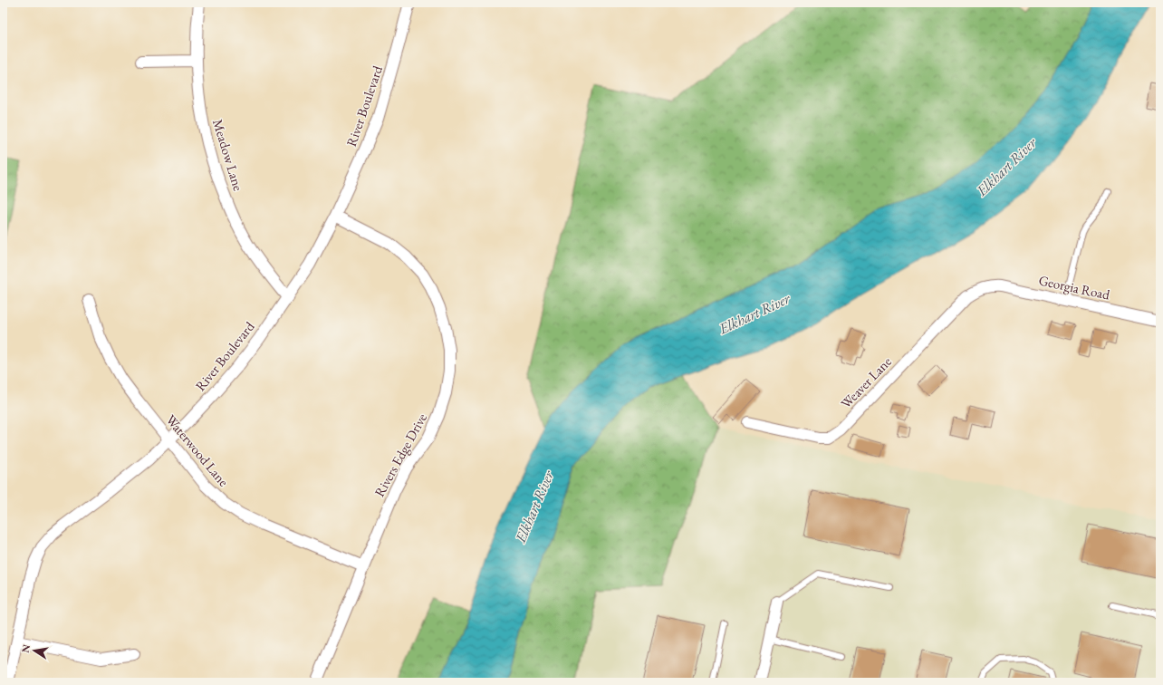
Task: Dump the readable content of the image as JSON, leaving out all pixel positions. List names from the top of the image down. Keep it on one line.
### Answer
{"streets":{"street":["River Boulevard","Meadow Lane","Georgia Road","Weaver Lane","Waterwood Lane","Rivers Edge Drive"]},"crossings":[["River Boulevard","Meadow Lane"],["River Boulevard","Waterwood Lane"],["River Boulevard","Rivers Edge Drive"],["Georgia Road","Weaver Lane"],["Waterwood Lane","Rivers Edge Drive"]],"water":["Elkhart River"],"north":"left"}
